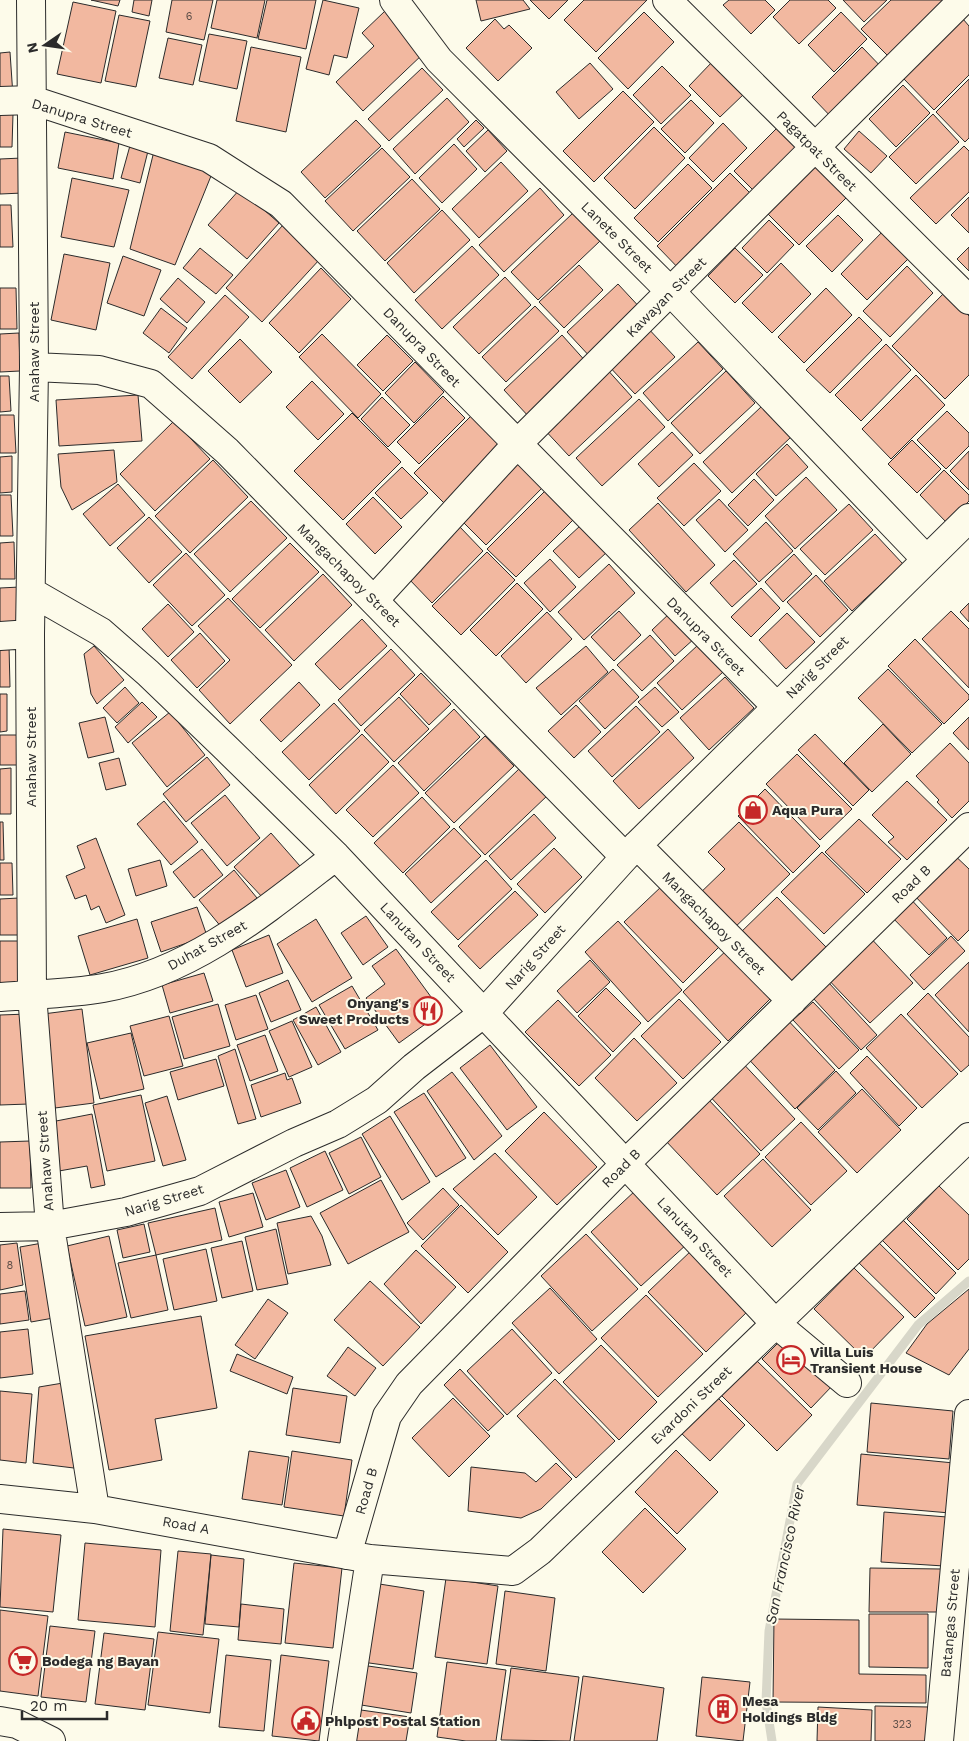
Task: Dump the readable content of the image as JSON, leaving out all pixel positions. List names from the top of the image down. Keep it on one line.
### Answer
{"streets":{"street":["Danupra Street","Pagatpat Street","Lanete Street","Kawayan Street","Anahaw Street","Mangachapoy Street","Narig Street","Road B","Lanutan Street","Duhat Street","Evardoni Street","Road A","Batangas Street"]},"crossings":[["Danupra Street","Kawayan Street"],["Danupra Street","Anahaw Street"],["Danupra Street","Narig Street"],["Pagatpat Street","Kawayan Street"],["Lanete Street","Kawayan Street"],["Lanete Street","Narig Street"],["Kawayan Street","Mangachapoy Street"],["Anahaw Street","Mangachapoy Street"],["Anahaw Street","Narig Street"],["Anahaw Street","Lanutan Street"],["Anahaw Street","Duhat Street"],["Anahaw Street","Road A"],["Mangachapoy Street","Narig Street"],["Mangachapoy Street","Road B"],["Narig Street","Lanutan Street"],["Road B","Lanutan Street"],["Road B","Evardoni Street"],["Road B","Road A"],["Lanutan Street","Duhat Street"],["Lanutan Street","Evardoni Street"],["Evardoni Street","Road A"]],"water":["San Francisco River"],"places":{"shop":["Aqua Pura"],"restaurant":["Onyang's Sweet Products"],"hotel":["Villa Luis Transient House"],"supermarket":["Bodega ng Bayan"],"building":["Mesa Holdings Bldg"],"public building":["Phlpost Postal Station"]},"house_numbers":["6","8","323"],"scale_bar":"20 m","north":"left"}
